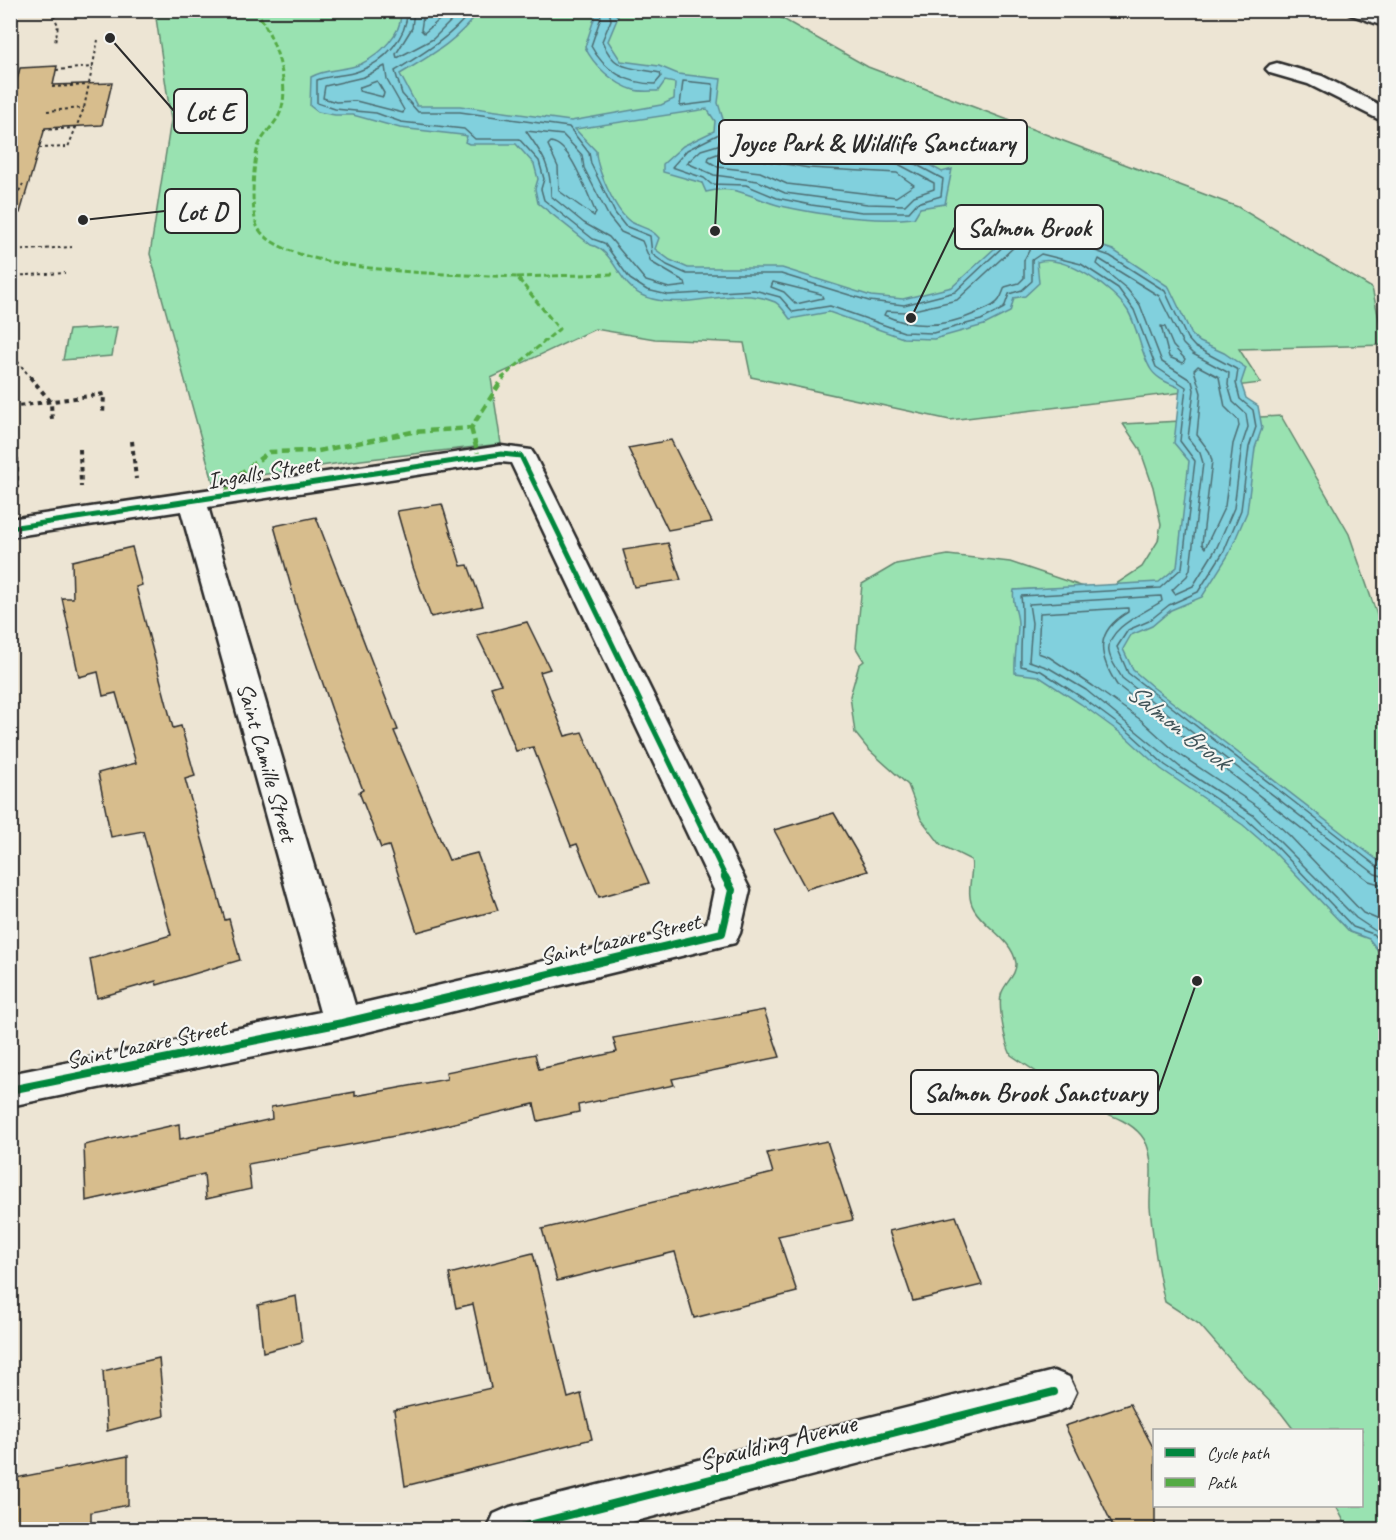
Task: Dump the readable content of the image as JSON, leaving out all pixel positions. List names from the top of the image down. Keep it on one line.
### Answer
{"streets":{"street":["Ingalls Street","Saint Camille Street","Saint Lazare Street","Spaulding Avenue"]},"crossings":[["Ingalls Street","Saint Camille Street"],["Ingalls Street","Saint Lazare Street"],["Saint Camille Street","Saint Lazare Street"]],"water":["Salmon Brook"],"places":["Lot E","Lot D","Joyce Park & Wildlife Sanctuary","Salmon Brook","Salmon Brook Sanctuary"],"legend":["Cycle path","Path"]}
